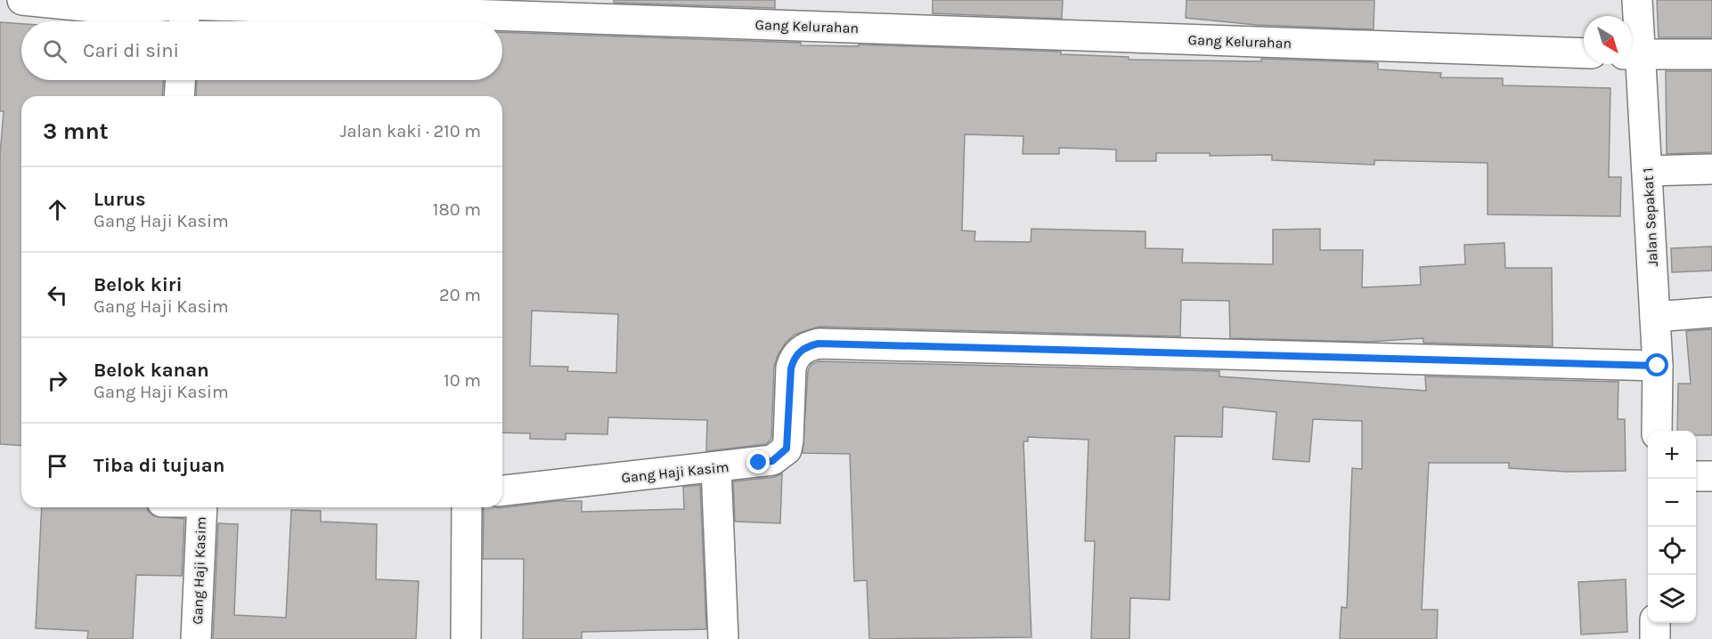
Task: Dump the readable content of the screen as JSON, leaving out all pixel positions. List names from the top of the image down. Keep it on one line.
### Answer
{"streets":{"street":["Gang Kelurahan","Jalan Sepakat 1","Gang Haji Kasim"]},"crossings":[["Jalan Sepakat 1","Gang Haji Kasim"]],"north":"bottom right","page":{"search":"Cari di sini","heading":["3 mnt","Jalan kaki · 210 m"],"list":[["Lurus","Gang Haji Kasim","180 m"],["Belok kiri","Gang Haji Kasim","20 m"],["Belok kanan","Gang Haji Kasim","10 m"],"Tiba di tujuan"],"map_buttons":["+","−"]}}
